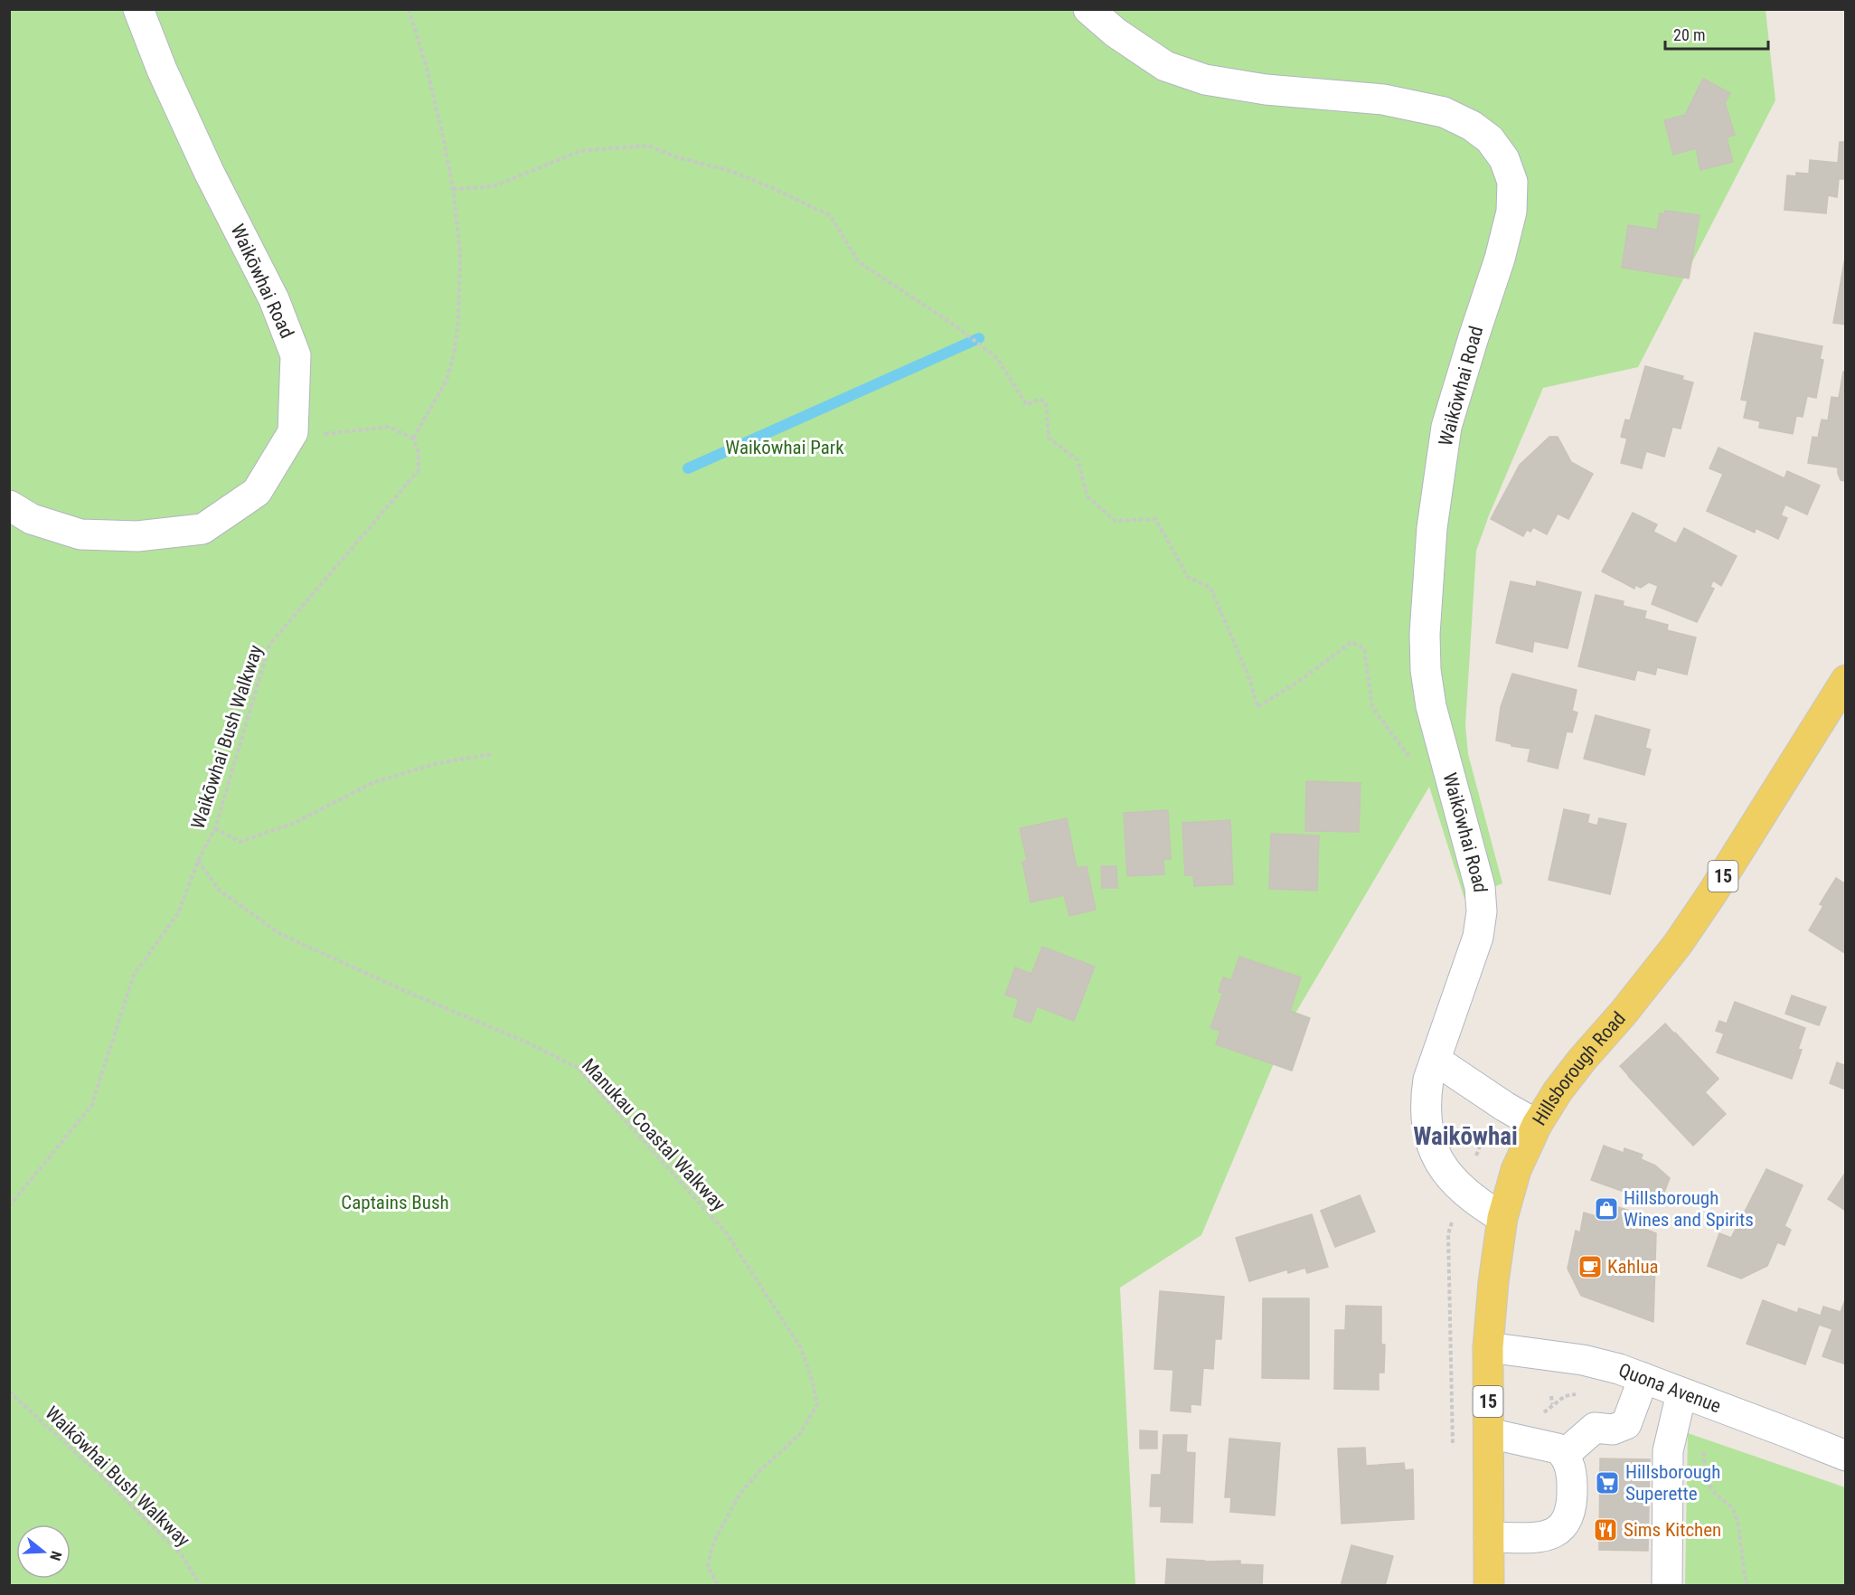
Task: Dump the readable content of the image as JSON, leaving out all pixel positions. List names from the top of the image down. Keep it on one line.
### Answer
{"streets":{"main road":["15","Hillsborough Road"],"street":["Waikōwhai Road","Quona Avenue"],"path":["Waikōwhai Bush Walkway","Manukau Coastal Walkway"]},"crossings":[["Waikōwhai Road","Hillsborough Road"],["Waikōwhai Bush Walkway","Manukau Coastal Walkway"],["Hillsborough Road","Quona Avenue"]],"districts":["Waikōwhai"],"parks":["Waikōwhai Park","Captains Bush"],"places":{"shop":["Hillsborough Wines and Spirits"],"cafe":["Kahlua"],"supermarket":["Hillsborough Superette"],"restaurant":["Sims Kitchen"]},"scale_bar":"20 m","north":"right"}
